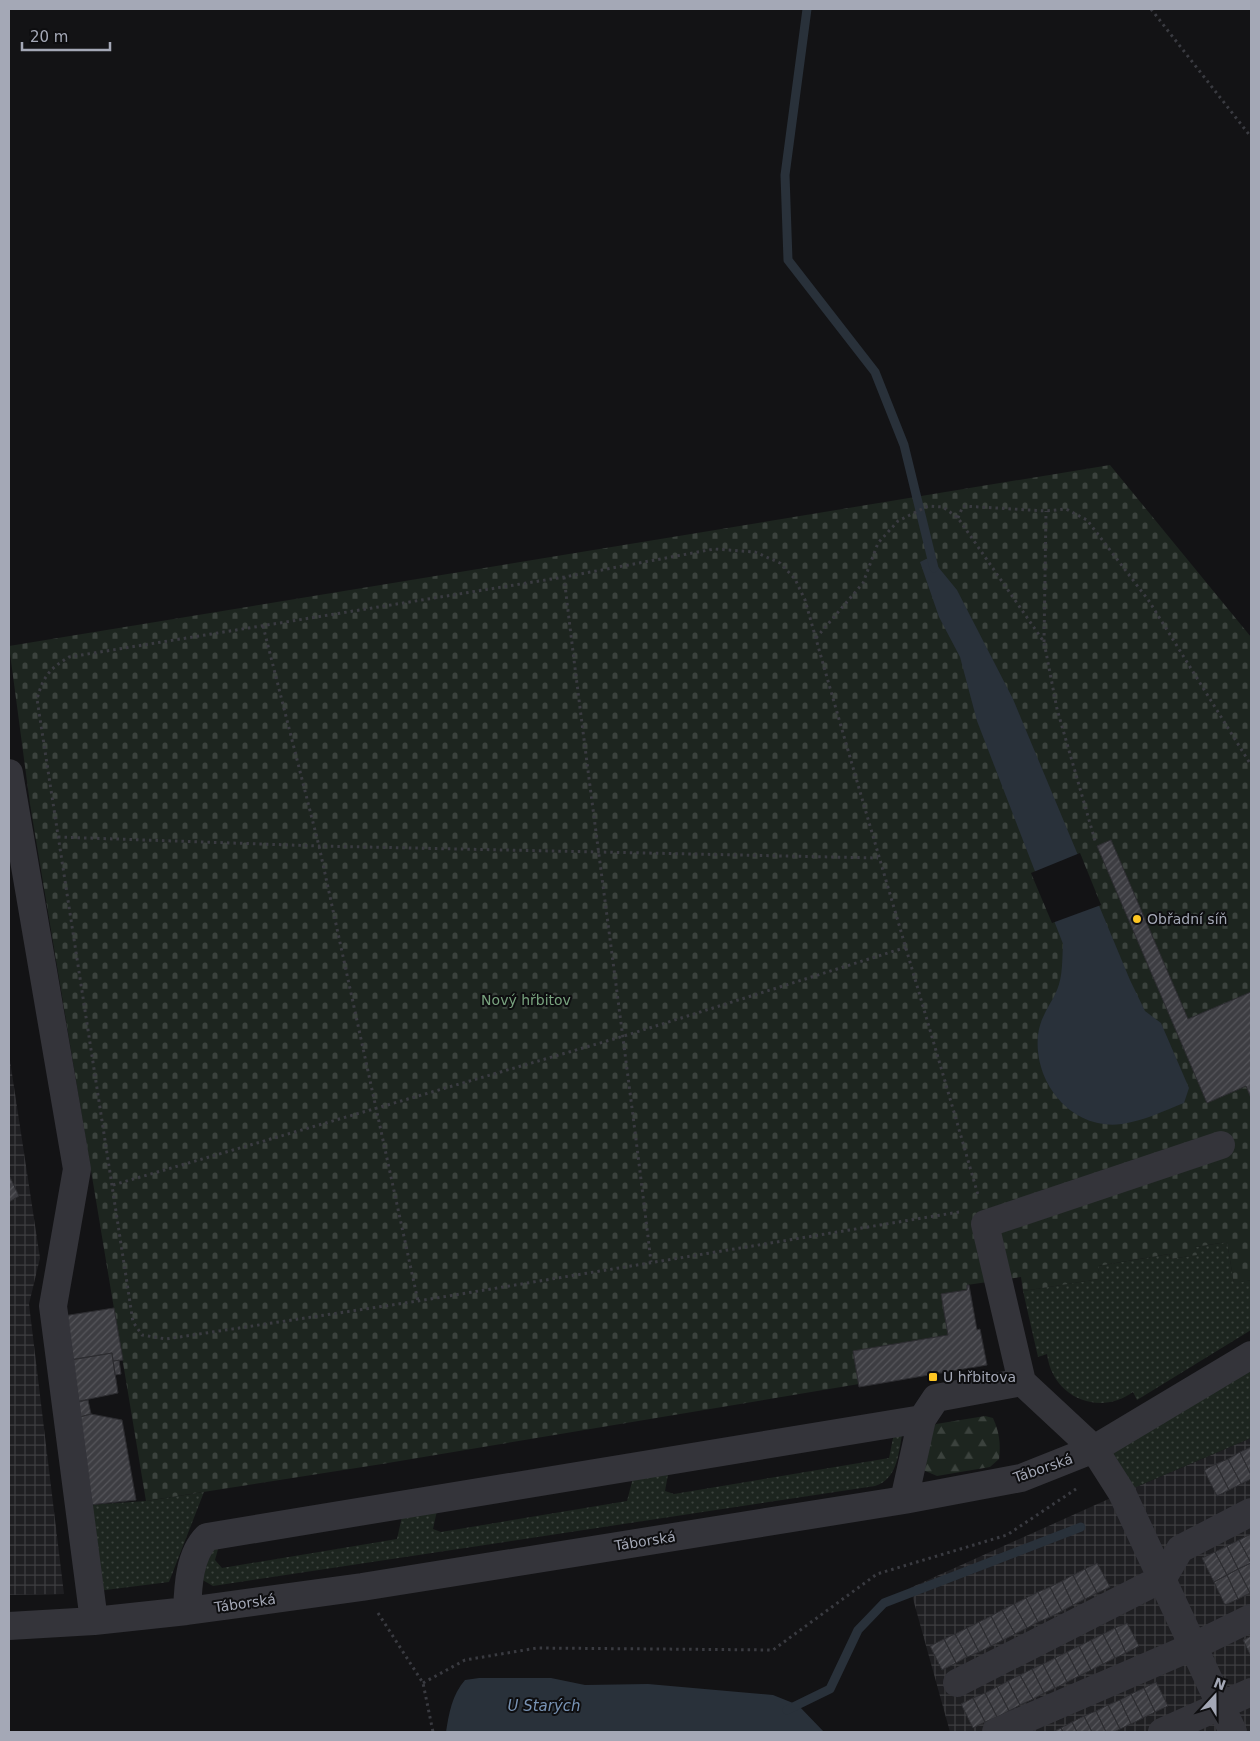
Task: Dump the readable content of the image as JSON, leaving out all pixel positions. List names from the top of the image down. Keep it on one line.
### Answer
{"streets":{"street":["Táborská"]},"water":["U Starých"],"parks":["Nový hřbitov"],"places":{"other":["Obřadní síň"],"transit":["U hřbitova"]},"scale_bar":"20 m","north":"top"}
